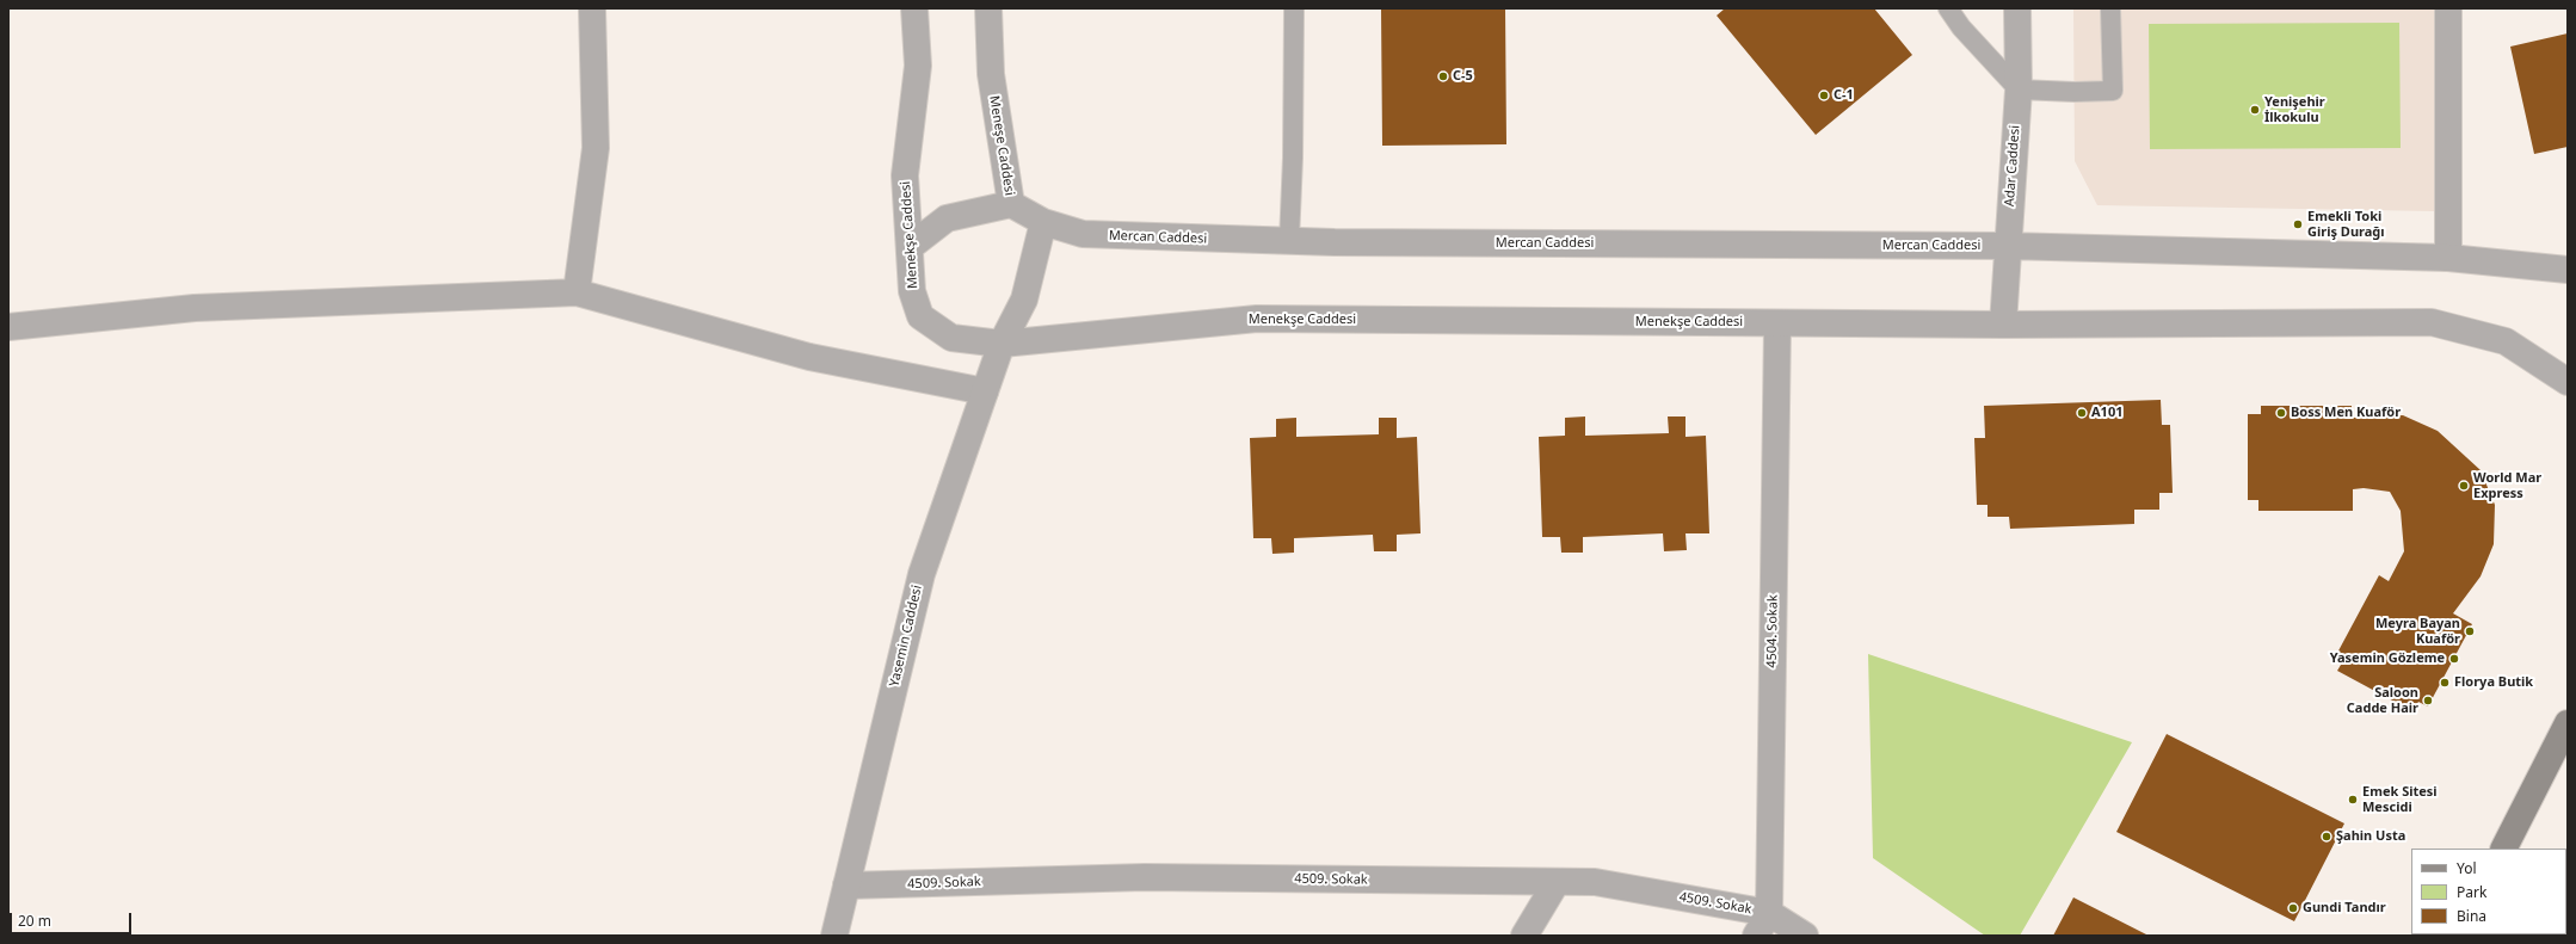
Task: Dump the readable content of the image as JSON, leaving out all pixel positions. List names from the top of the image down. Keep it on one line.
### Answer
{"streets":{"street":["Meneşe Caddesi","Adar Caddesi","Menekşe Caddesi","Mercan Caddesi","4504. Sokak","Yasemin Caddesi","4509. Sokak"]},"crossings":[["Meneşe Caddesi","Menekşe Caddesi"],["Meneşe Caddesi","Mercan Caddesi"],["Meneşe Caddesi","Yasemin Caddesi"],["Adar Caddesi","Menekşe Caddesi"],["Adar Caddesi","Mercan Caddesi"],["Menekşe Caddesi","4504. Sokak"],["Menekşe Caddesi","Yasemin Caddesi"],["4504. Sokak","4509. Sokak"],["Yasemin Caddesi","4509. Sokak"]],"places":["C-5","C-1","Yenişehir İlkokulu","Emekli Toki Giriş Durağı","A101","Boss Men Kuaför","World Mar Express","Meyra Bayan Kuaför","Yasemin Gözleme","Florya Butik","Saloon Cadde Hair","Emek Sitesi Mescidi","Şahin Usta","Gundi Tandır"],"legend":["Yol","Park","Bina"],"scale_bar":"20 m"}
